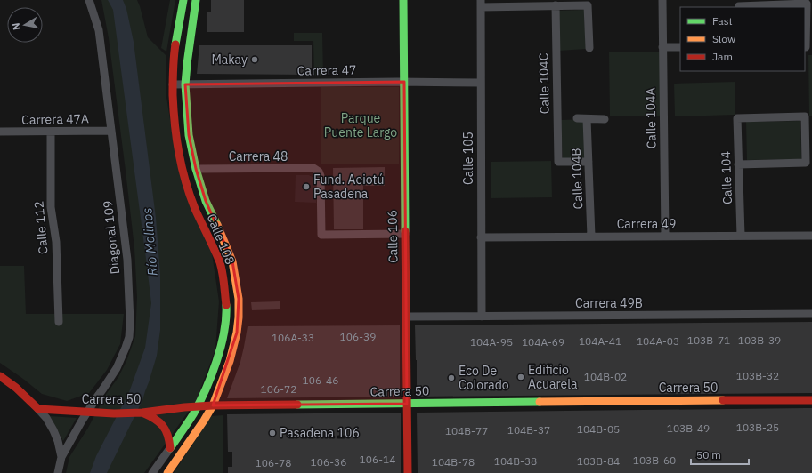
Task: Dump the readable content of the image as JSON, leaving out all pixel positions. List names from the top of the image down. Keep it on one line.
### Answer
{"streets":{"street":["Carrera 47","Calle 104C","Calle 104A","Carrera 47A","Carrera 48","Calle 105","Calle 104","Calle 104B","Carrera 49","Calle 112","Calle 106","Diagonal 109","Calle 108","Carrera 49B","Carrera 50"]},"crossings":[["Carrera 47","Calle 105"],["Carrera 47","Calle 106"],["Carrera 47","Calle 108"],["Calle 104C","Calle 104B"],["Calle 104A","Carrera 49"],["Carrera 47A","Calle 112"],["Carrera 47A","Diagonal 109"],["Carrera 48","Calle 106"],["Carrera 48","Calle 108"],["Calle 105","Carrera 49"],["Calle 105","Carrera 49B"],["Calle 104","Carrera 49"],["Calle 104B","Carrera 49"],["Calle 106","Carrera 49B"],["Calle 106","Carrera 50"],["Diagonal 109","Carrera 50"],["Calle 108","Carrera 50"]],"water":["Río Molinos"],"parks":["Parque Puente Largo"],"places":["Makay","Fund. Aeiotú Pasadena","Edificio Acuarela","Eco De Colorado","Pasadena 106"],"house_numbers":["106-39","106A-33","103B-71","103B-39","104A-41","104A-03","104A-95","104A-69","103B-32","104B-02","106-46","106-72","103B-25","103B-49","104B-05","104B-37","104B-77","106-14","103B-60","104B-38","103B-84","106-36","104B-78","106-78"],"legend":["Fast","Slow","Jam"],"scale_bar":"50 m","north":"left"}
